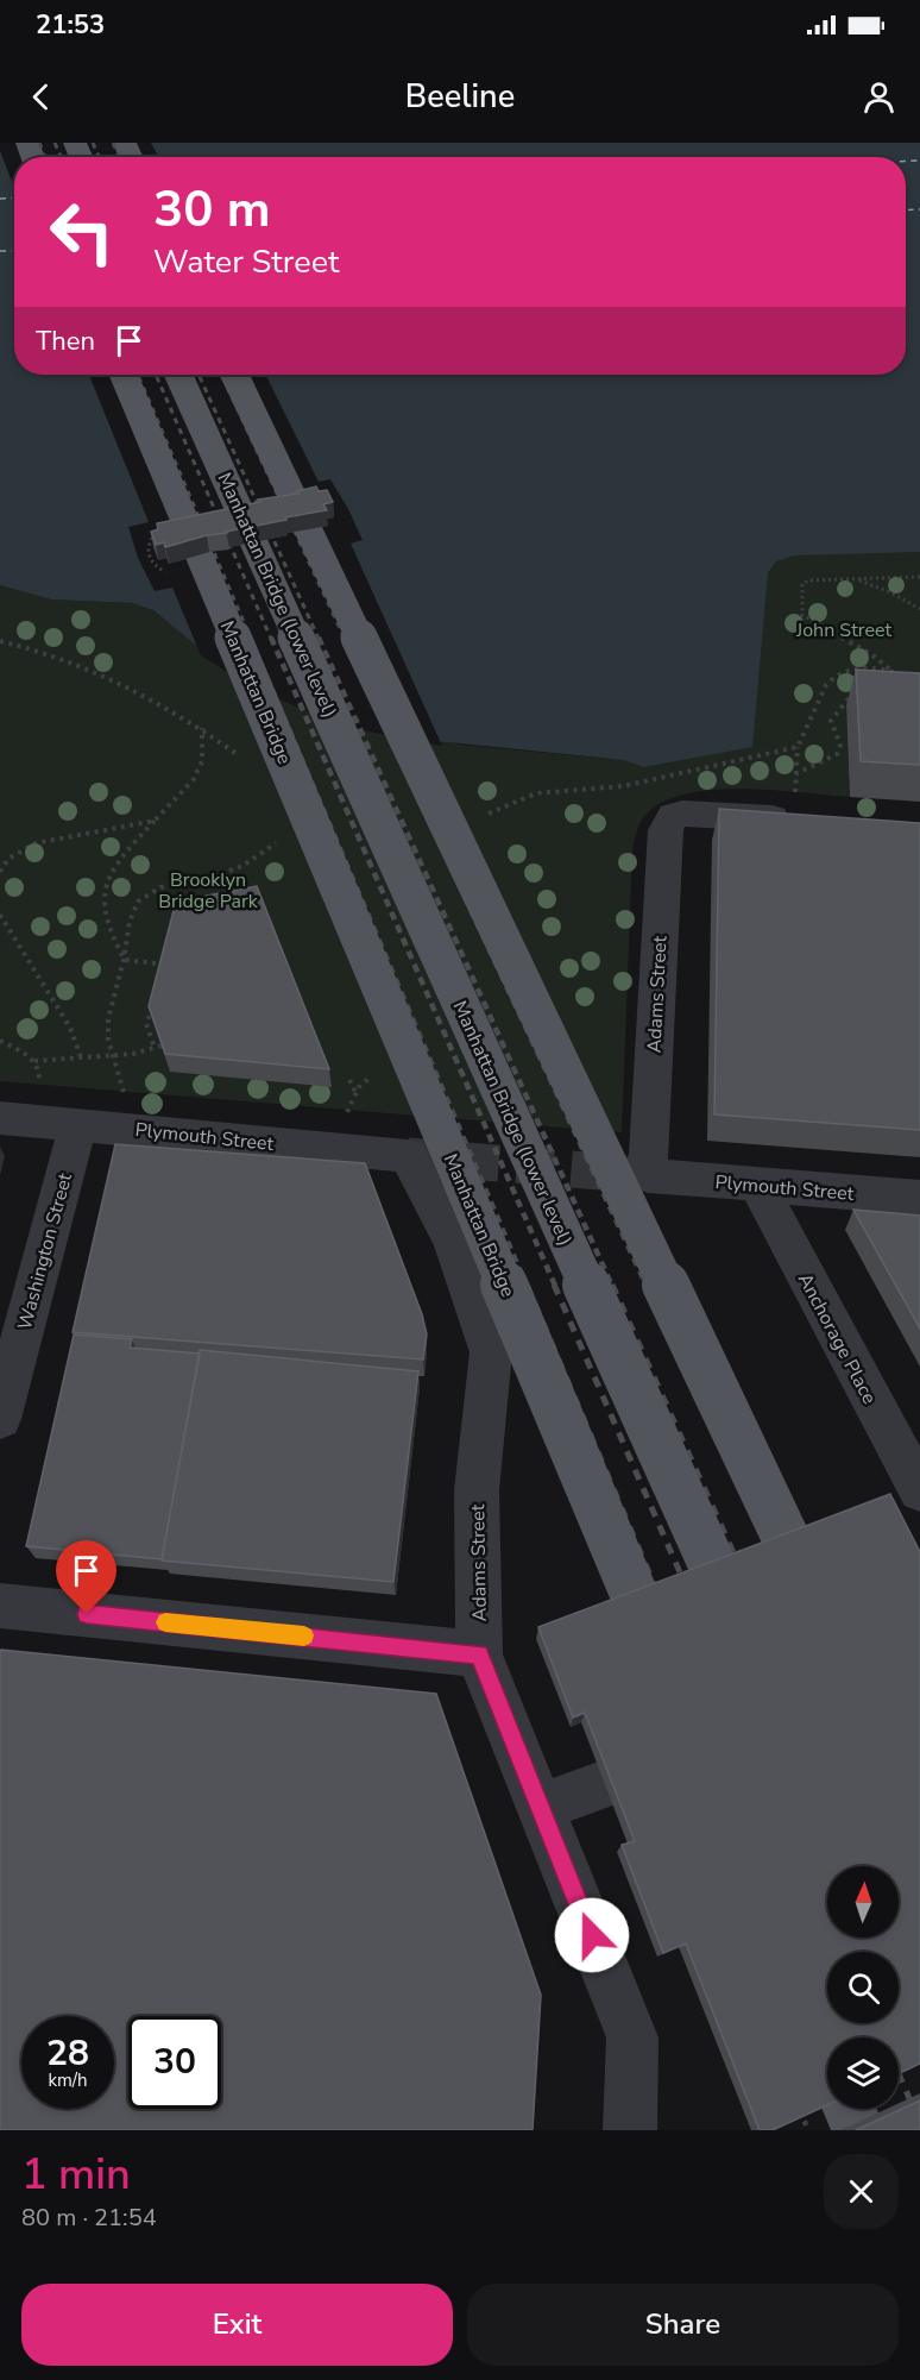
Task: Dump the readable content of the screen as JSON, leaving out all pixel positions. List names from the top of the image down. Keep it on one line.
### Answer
{"streets":{"main road":["Manhattan Bridge (lower level)","Manhattan Bridge"],"street":["Adams Street","Plymouth Street","Washington Street","Anchorage Place"]},"crossings":[["Adams Street","Plymouth Street"],["Plymouth Street","Washington Street"],["Plymouth Street","Anchorage Place"]],"parks":["John Street","Brooklyn Bridge Park"],"north":"top","page":{"status":"21:53","header":"Beeline","turn":["30 m","Water Street"],"then":"Then","speed":"28 km/h","limit":"30","heading":["1 min","80 m · 21:54"],"buttons":["Exit","Share"]}}
